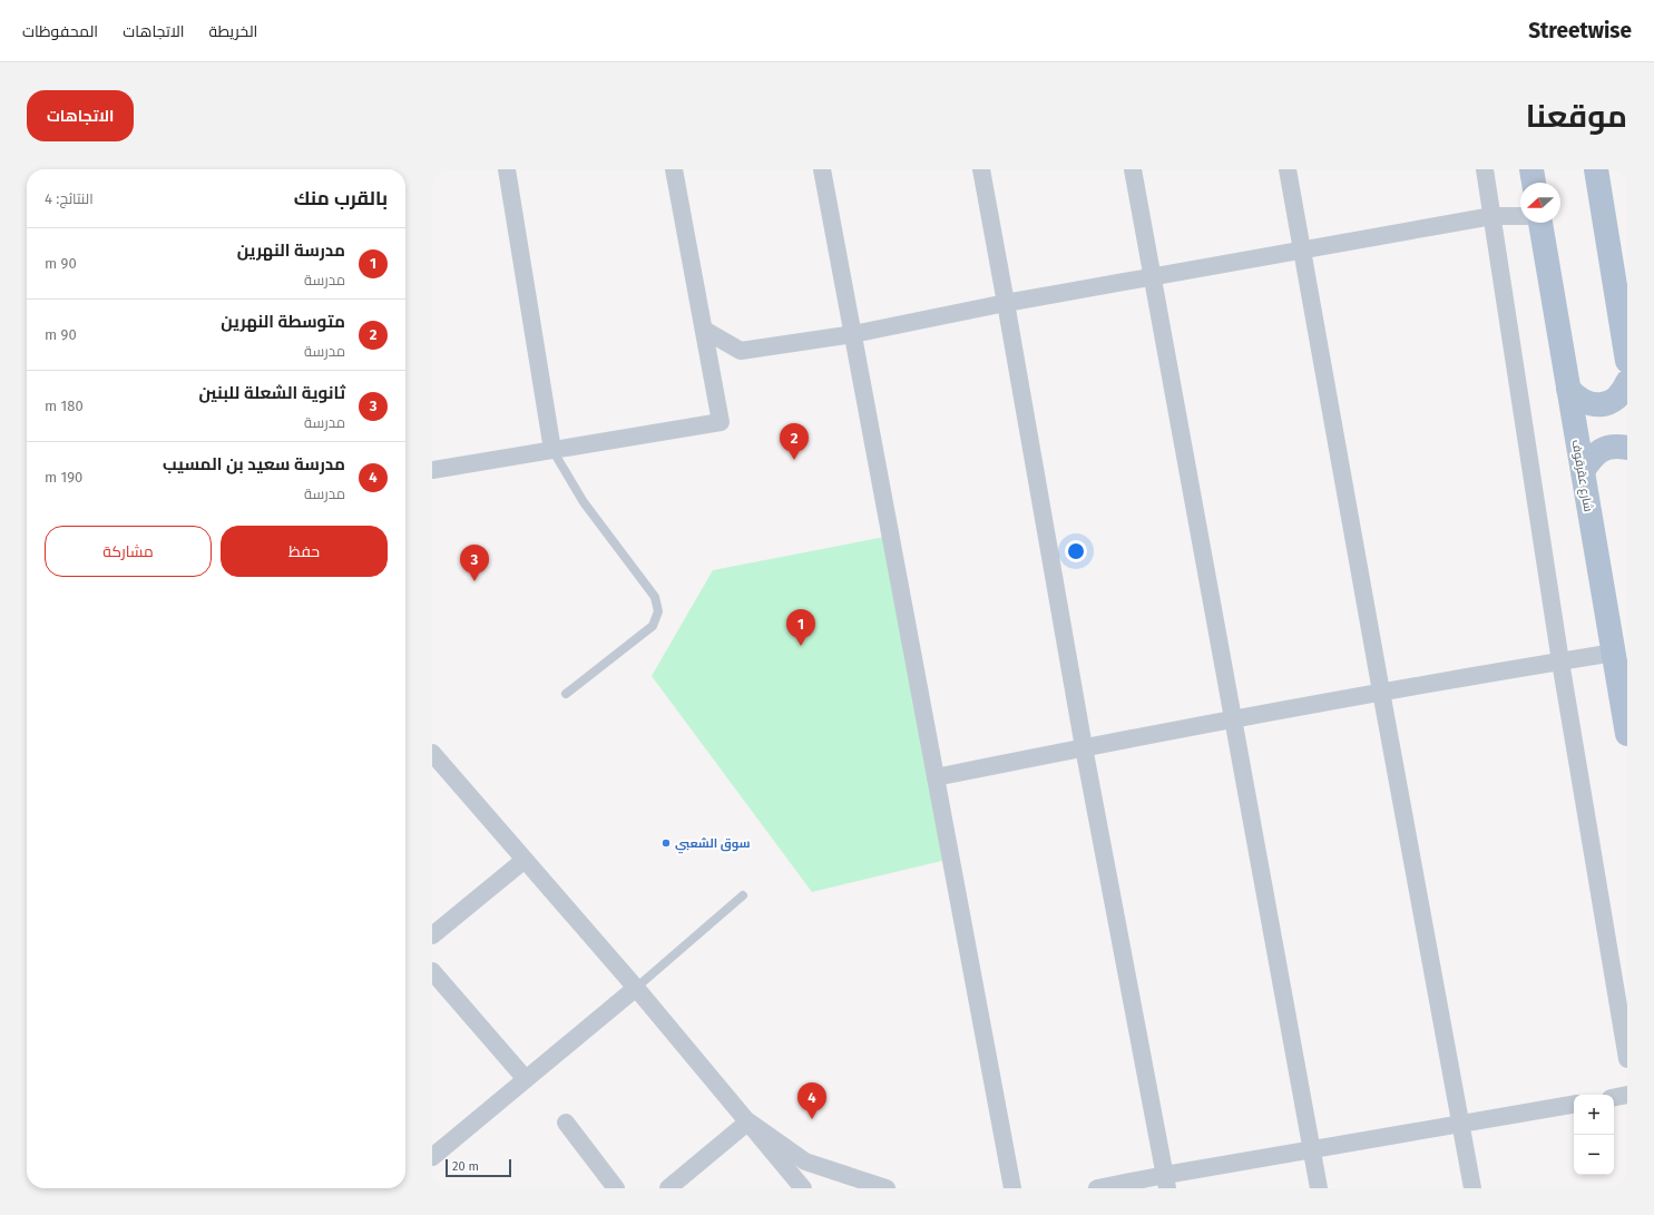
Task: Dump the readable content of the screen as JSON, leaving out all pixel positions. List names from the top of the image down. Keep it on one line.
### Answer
{"streets":{"main road":["شارع عقرقوف"]},"places":["سوق الشعبي"],"scale_bar":"20 m","north":"left","page":{"header":"Streetwise","nav":["الخريطة","الاتجاهات","المحفوظات"],"title":"موقعنا","buttons":["الاتجاهات",["حفظ","مشاركة"]],"heading":["بالقرب منك","النتائج: 4"],"list":[{"mark":"1","name":"مدرسة النهرين","note":"مدرسة","value":"90 m"},{"mark":"2","name":"متوسطة النهرين","note":"مدرسة","value":"90 m"},{"mark":"3","name":"ثانوية الشعلة للبنين","note":"مدرسة","value":"180 m"},{"mark":"4","name":"مدرسة سعيد بن المسيب","note":"مدرسة","value":"190 m"}],"pins":["2","3","1","4"],"map_buttons":["+","−"],"scale":"20 m"}}
